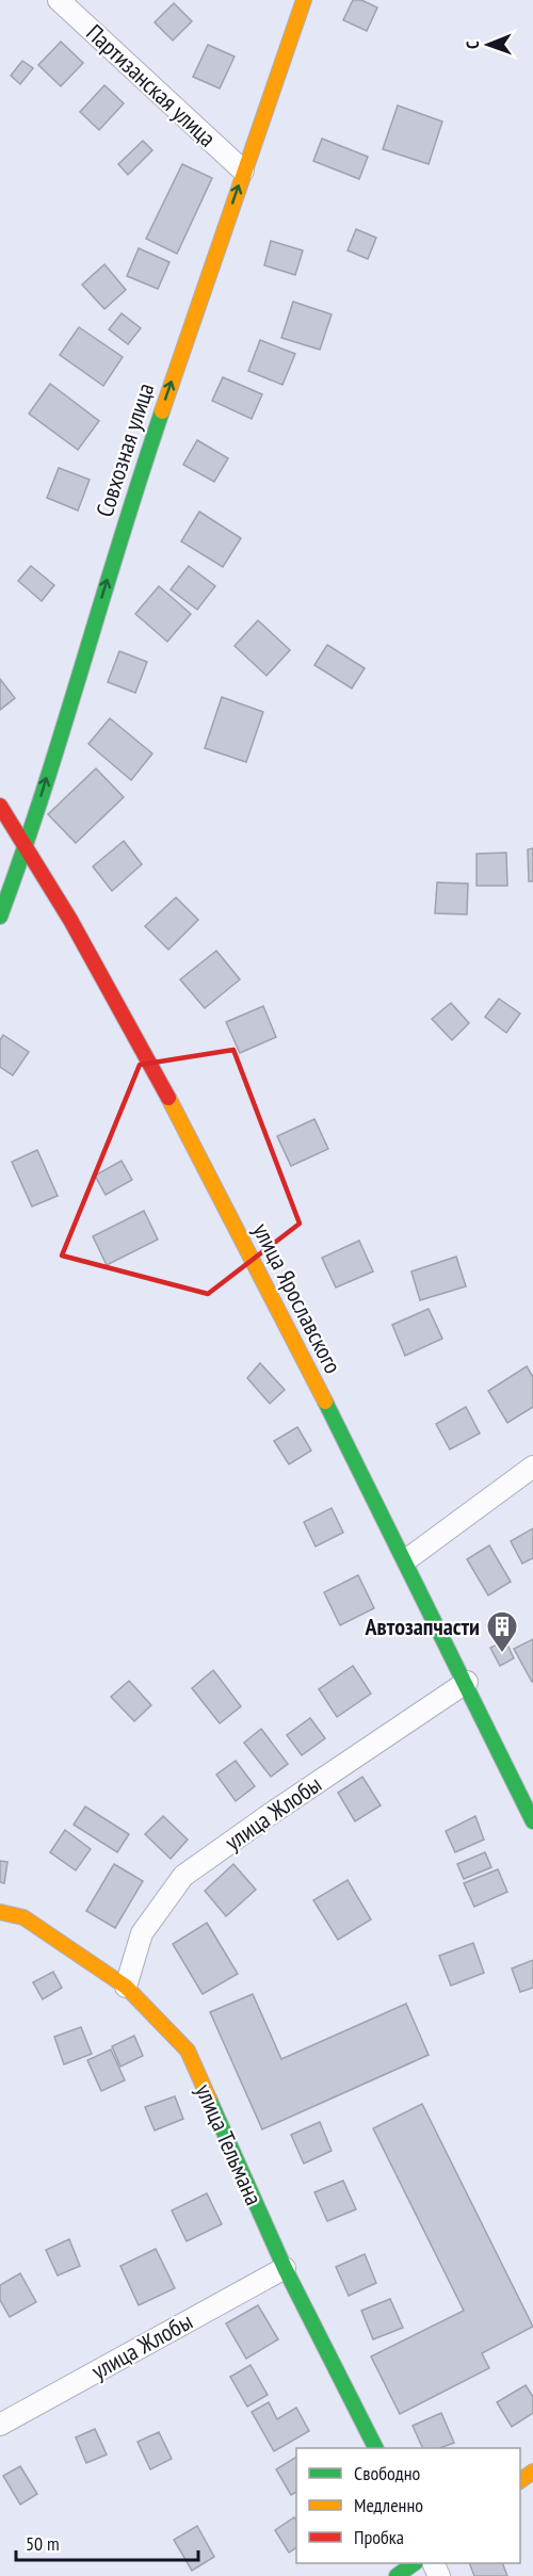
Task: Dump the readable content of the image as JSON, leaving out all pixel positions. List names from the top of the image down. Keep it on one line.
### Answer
{"streets":{"street":["Партизанская улица","Совхозная улица","улица Ярославского","улица Жлобы","улица Тельмана"]},"crossings":[["Партизанская улица","Совхозная улица"],["Совхозная улица","улица Ярославского"],["улица Ярославского","улица Жлобы"],["улица Жлобы","улица Тельмана"]],"one_way":["Совхозная улица"],"places":{"building":["Автозапчасти"]},"legend":["Свободно","Медленно","Пробка"],"scale_bar":"50 m","north":"left"}
